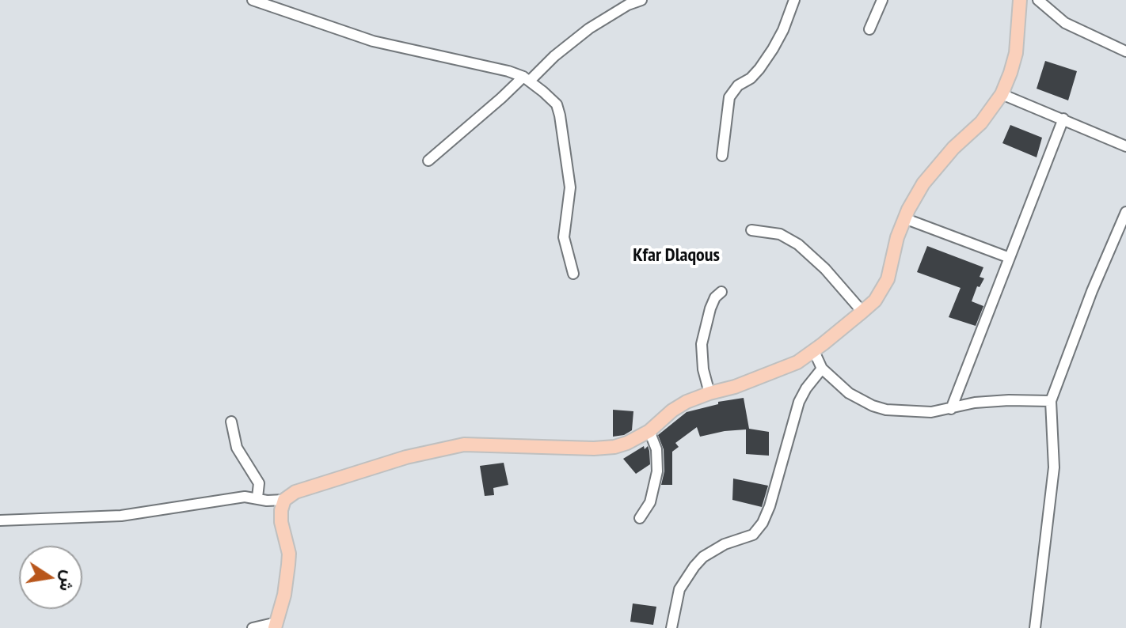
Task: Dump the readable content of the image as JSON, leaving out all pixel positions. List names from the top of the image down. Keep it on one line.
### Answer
{"districts":["Kfar Dlaqous"],"north":"right"}
